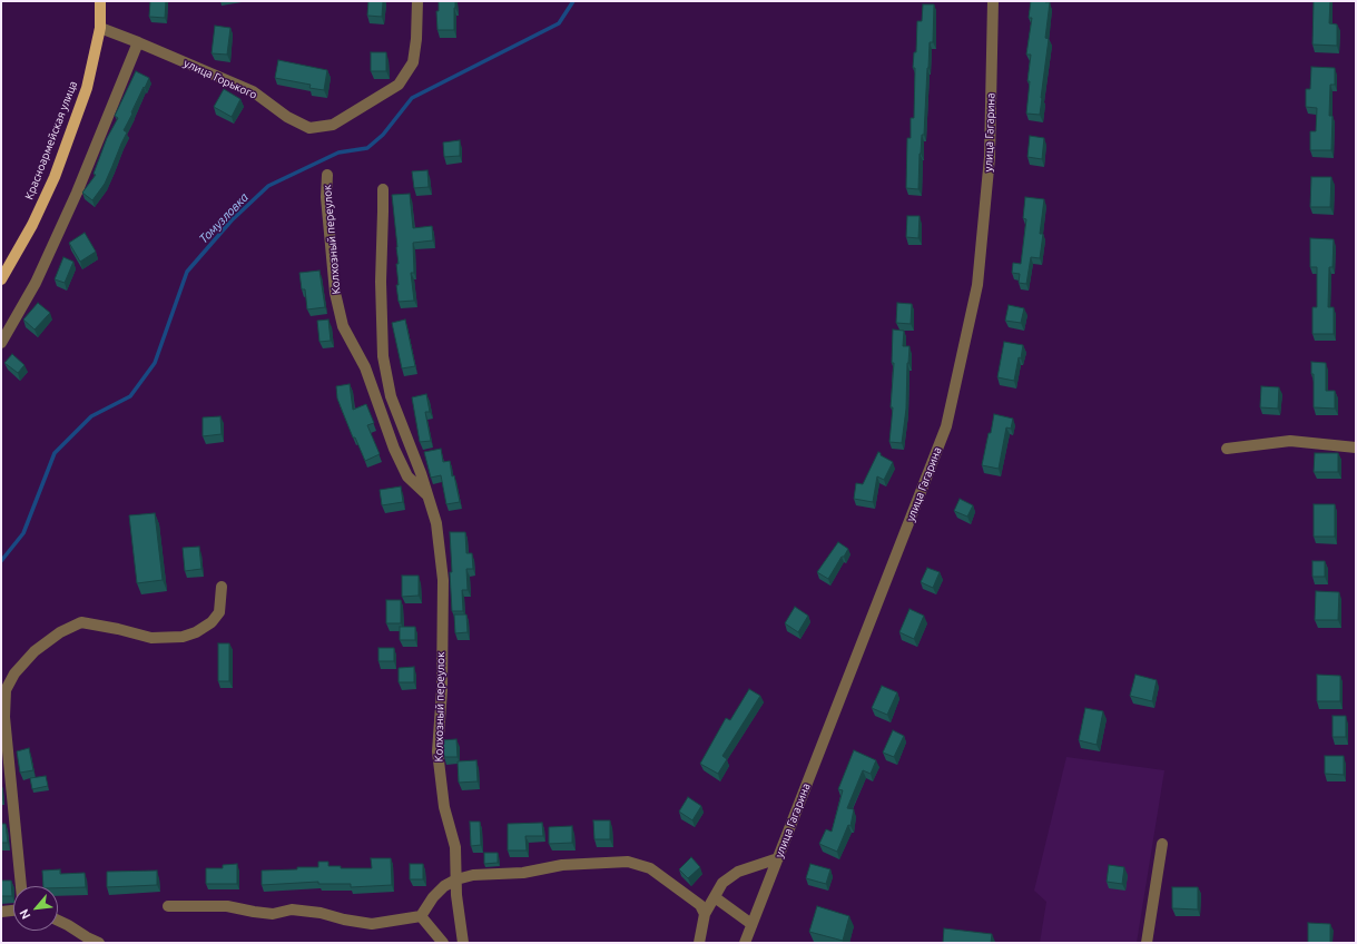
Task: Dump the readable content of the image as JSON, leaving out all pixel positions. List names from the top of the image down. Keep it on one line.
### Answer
{"streets":{"main road":["Красноармейская улица"],"street":["улица Горького","улица Гагарина","Колхозный переулок"]},"crossings":[["улица Горького","Красноармейская улица"]],"water":["Томузловка"],"north":"bottom left"}
